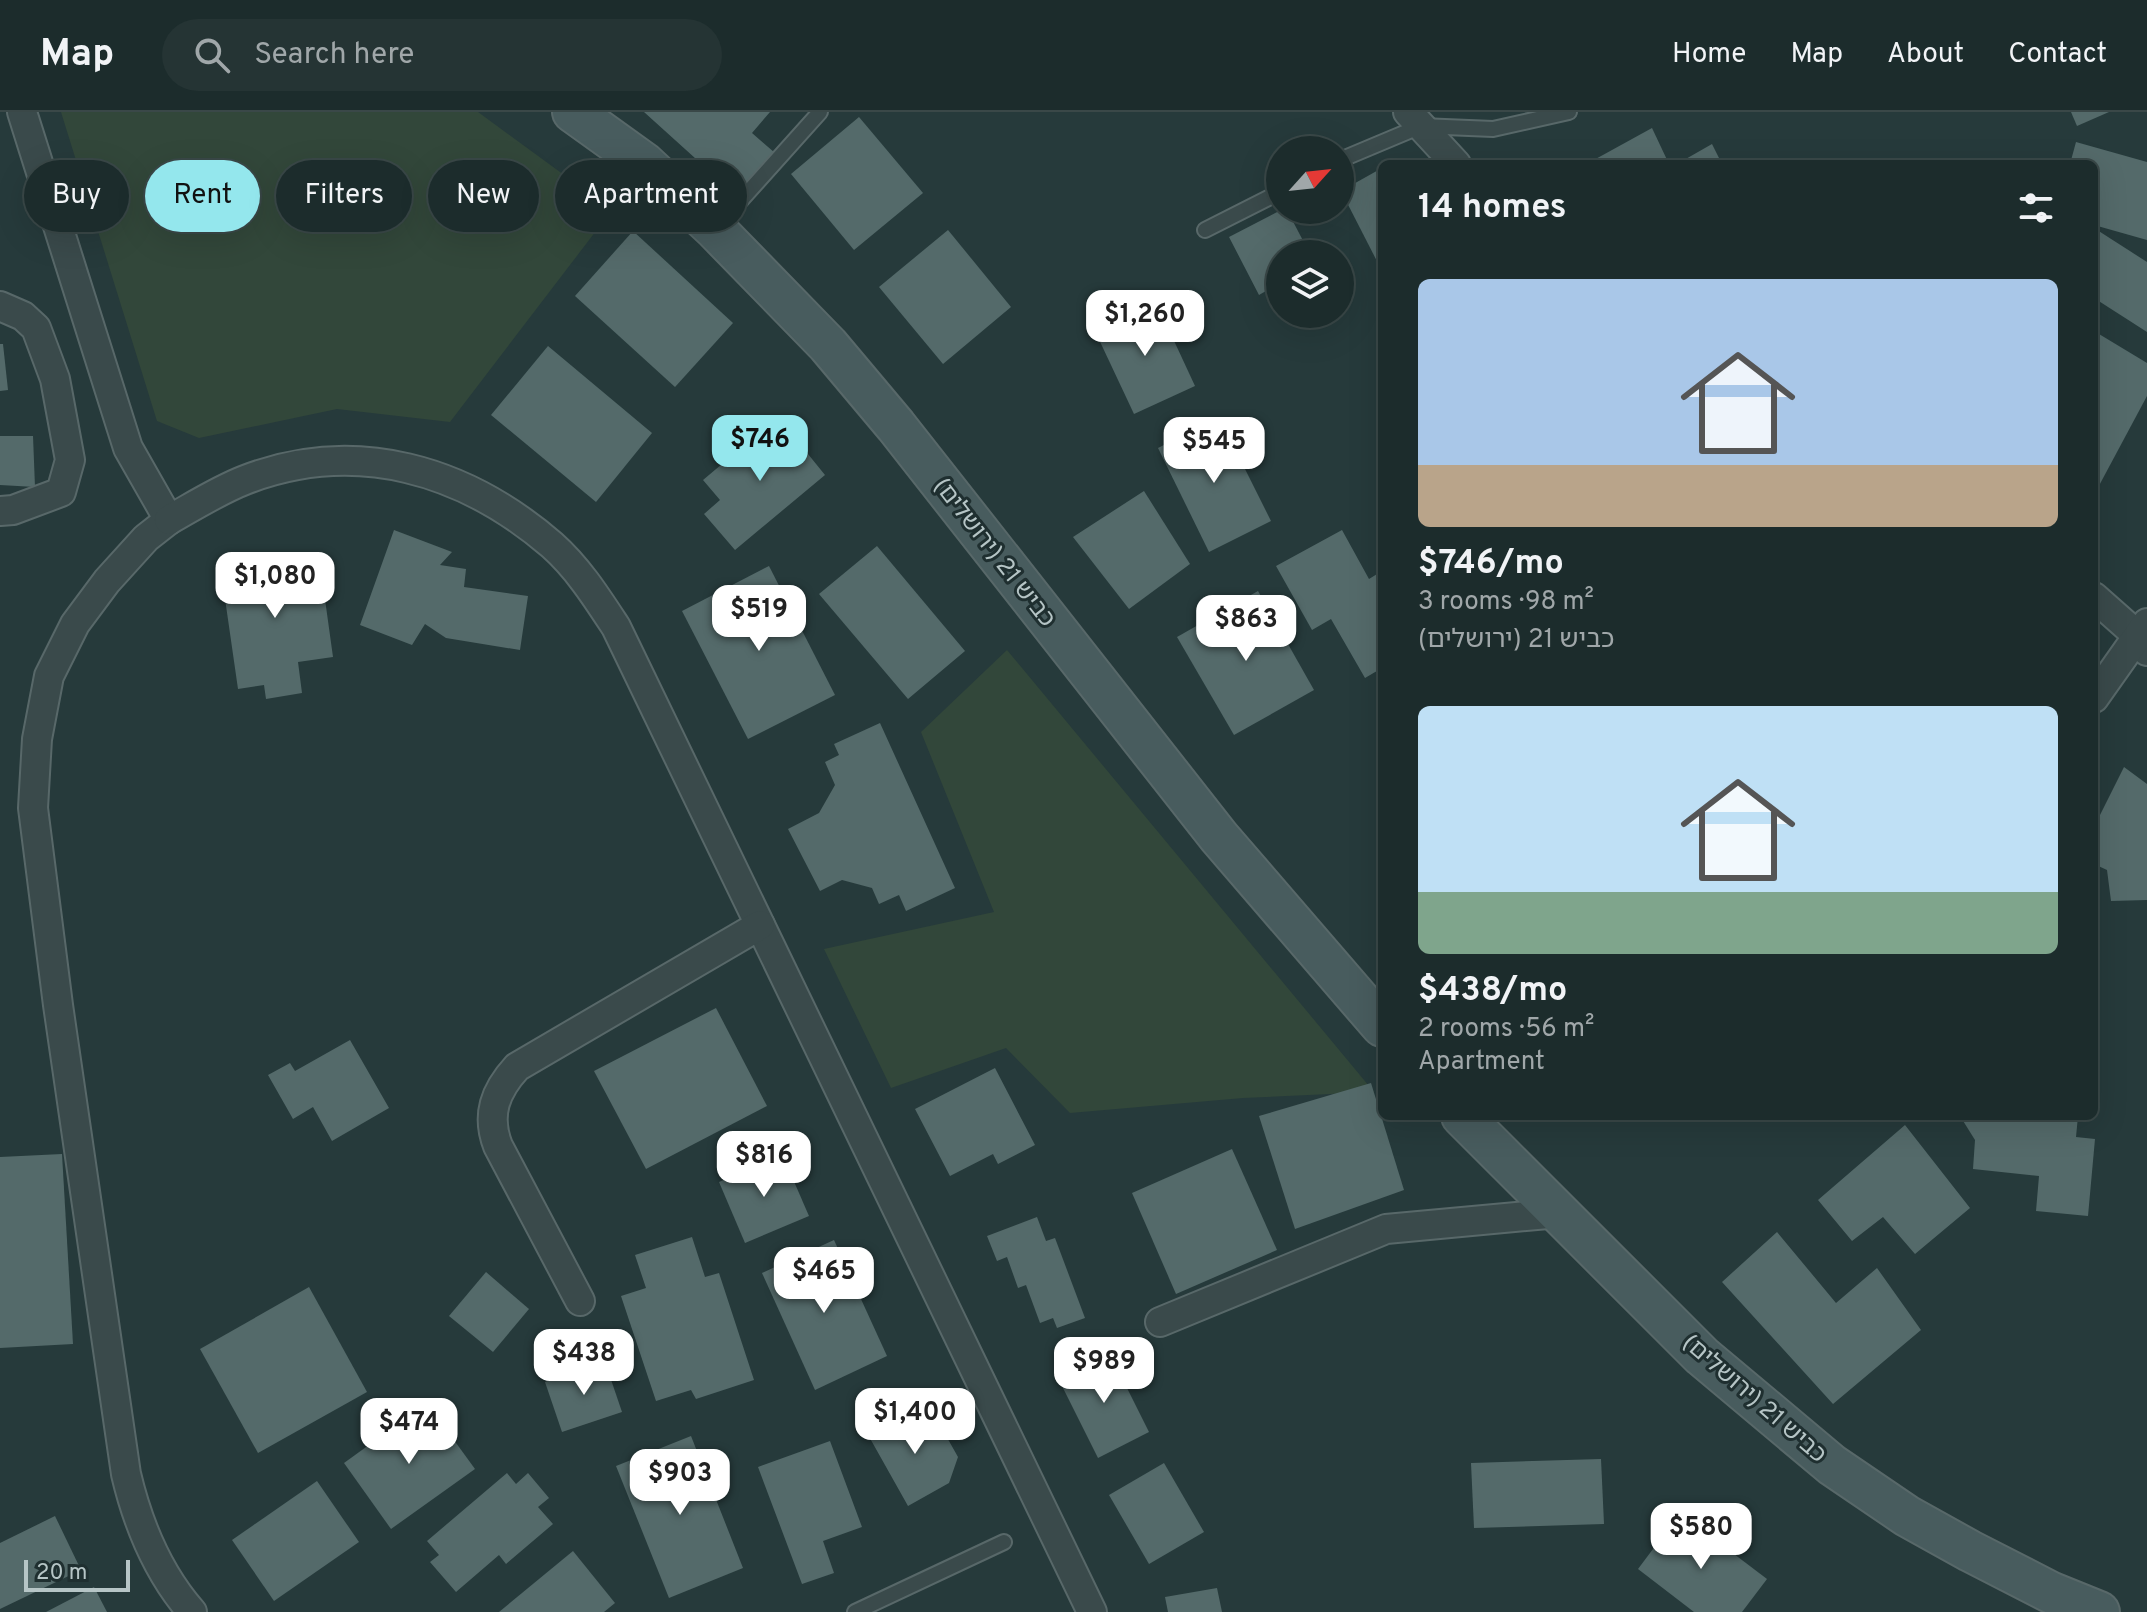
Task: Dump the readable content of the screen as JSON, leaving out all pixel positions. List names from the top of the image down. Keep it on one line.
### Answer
{"streets":{"main road":["כביש 21 (ירושלים)"]},"scale_bar":"20 m","north":"top right","page":{"header":"Map","search":"Search here","nav":["Home","Map","About","Contact"],"chip":["Buy","Rent","Filters","New","Apartment"],"heading":"14 homes","list":[{"name":"$746/mo","note":"3 rooms · 98 m² · כביש 21 (ירושלים)"},{"name":"$438/mo","note":"2 rooms · 56 m² · Apartment"}],"price":["$1,260","$746","$545","$1,080","$519","$863","$816","$465","$438","$989","$1,400","$474","$903","$580"],"scale":"20 m"}}
